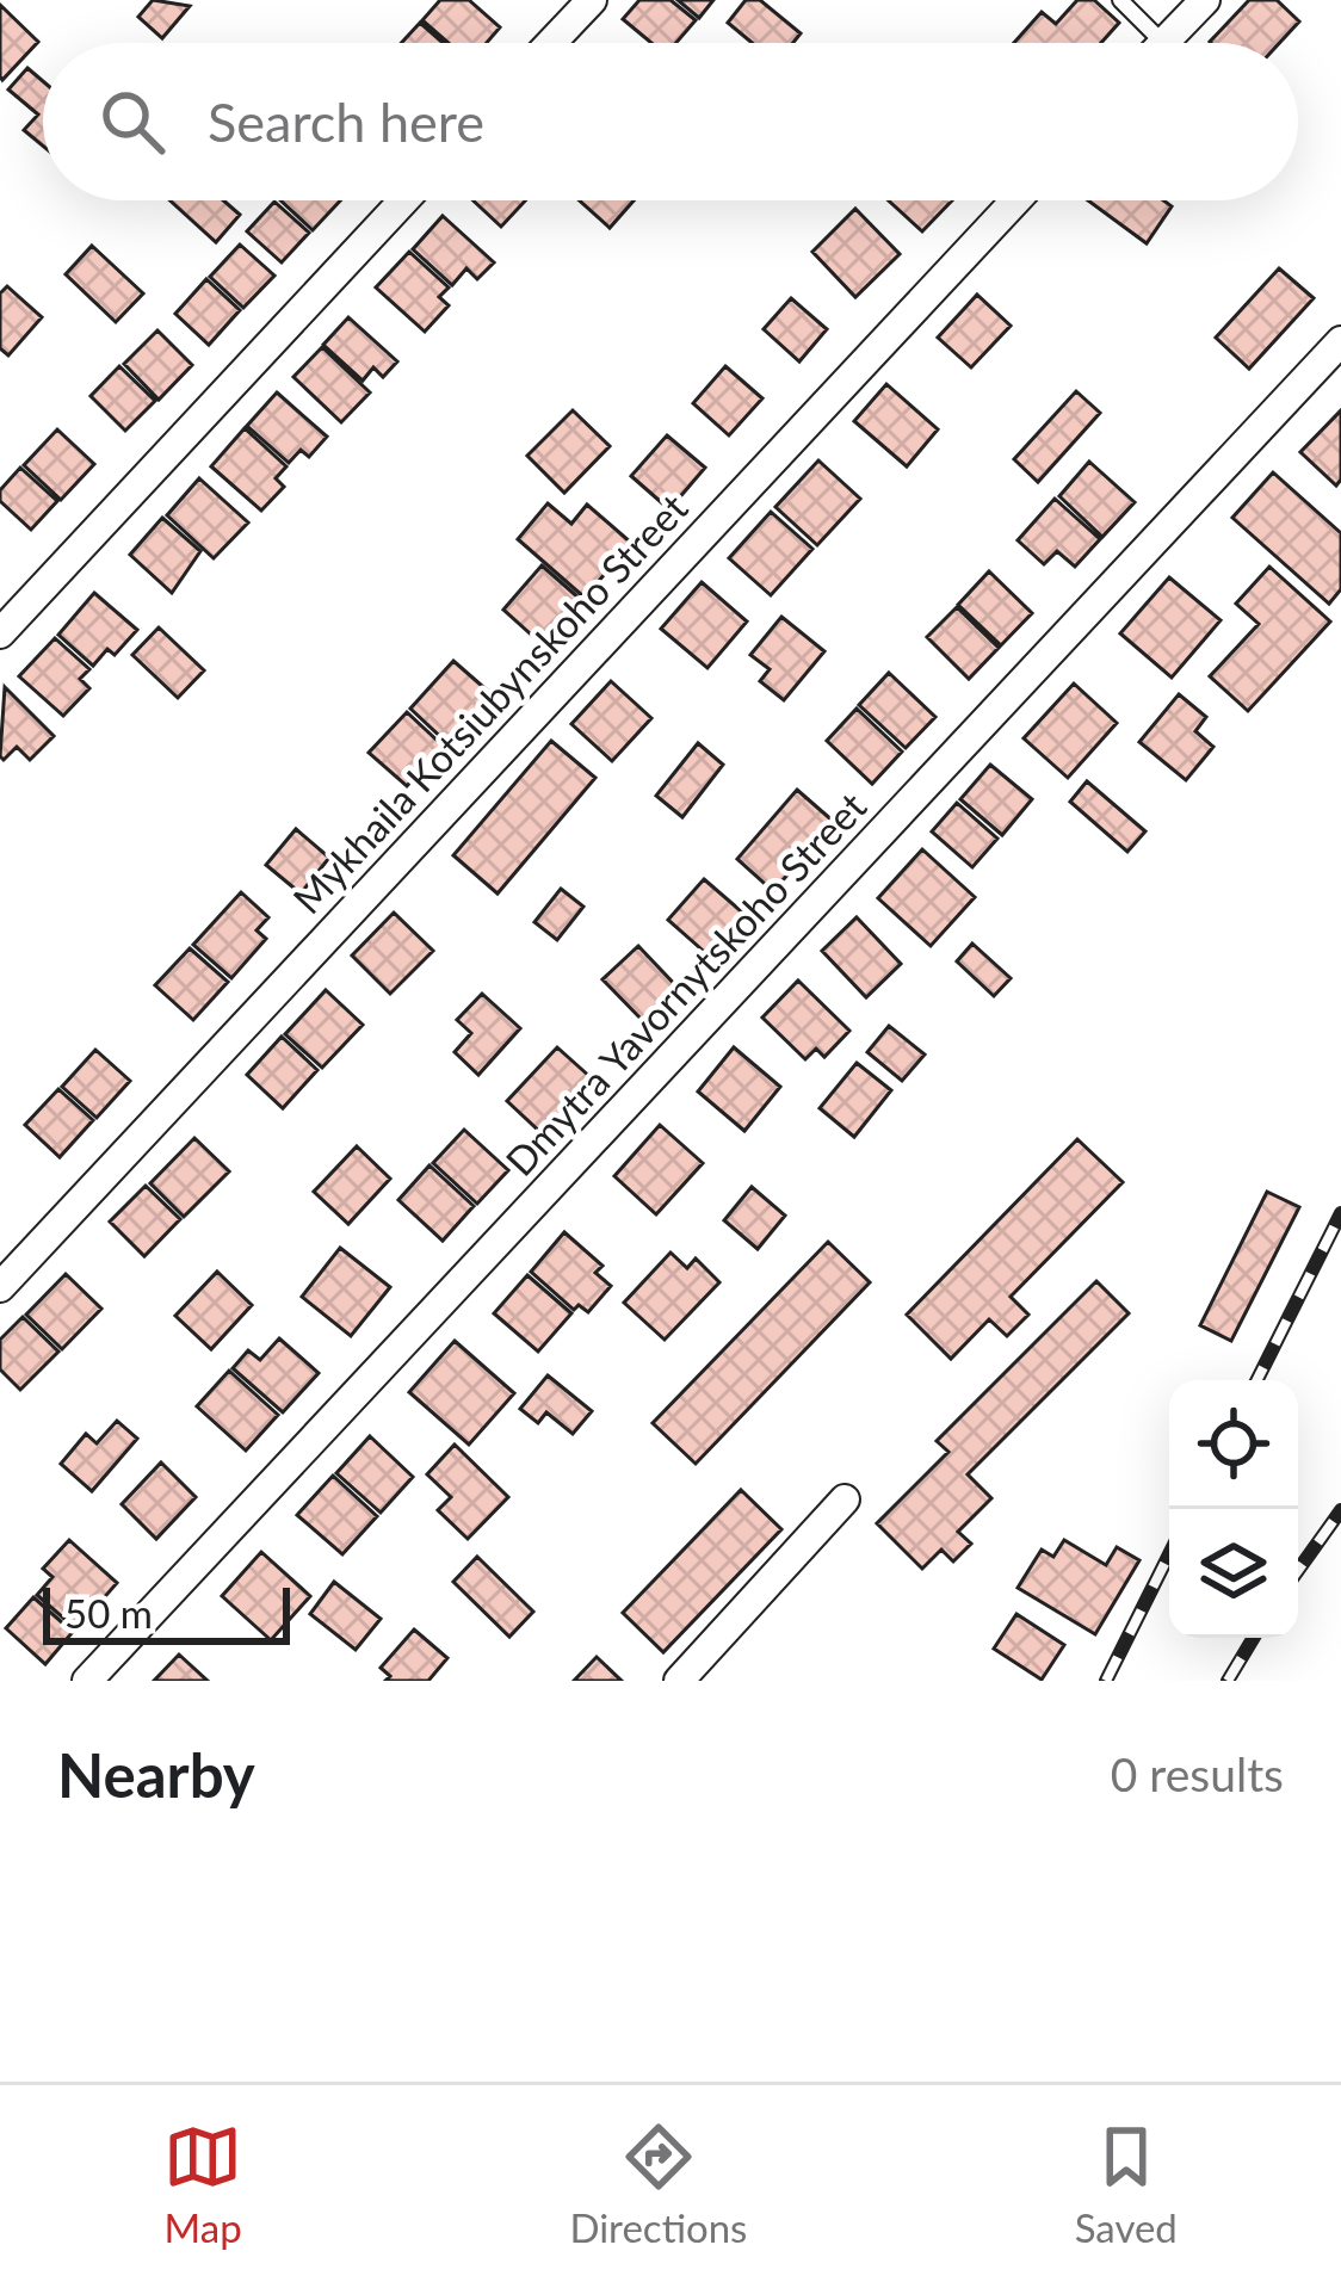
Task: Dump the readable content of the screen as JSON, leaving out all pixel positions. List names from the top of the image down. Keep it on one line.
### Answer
{"streets":{"street":["Mykhaila Kotsiubynskoho Street","Dmytra Yavornytskoho Street"]},"scale_bar":"50 m","page":{"search":"Search here","scale":"50 m","heading":["Nearby","0 results"],"nav":["Map","Directions","Saved"]}}
